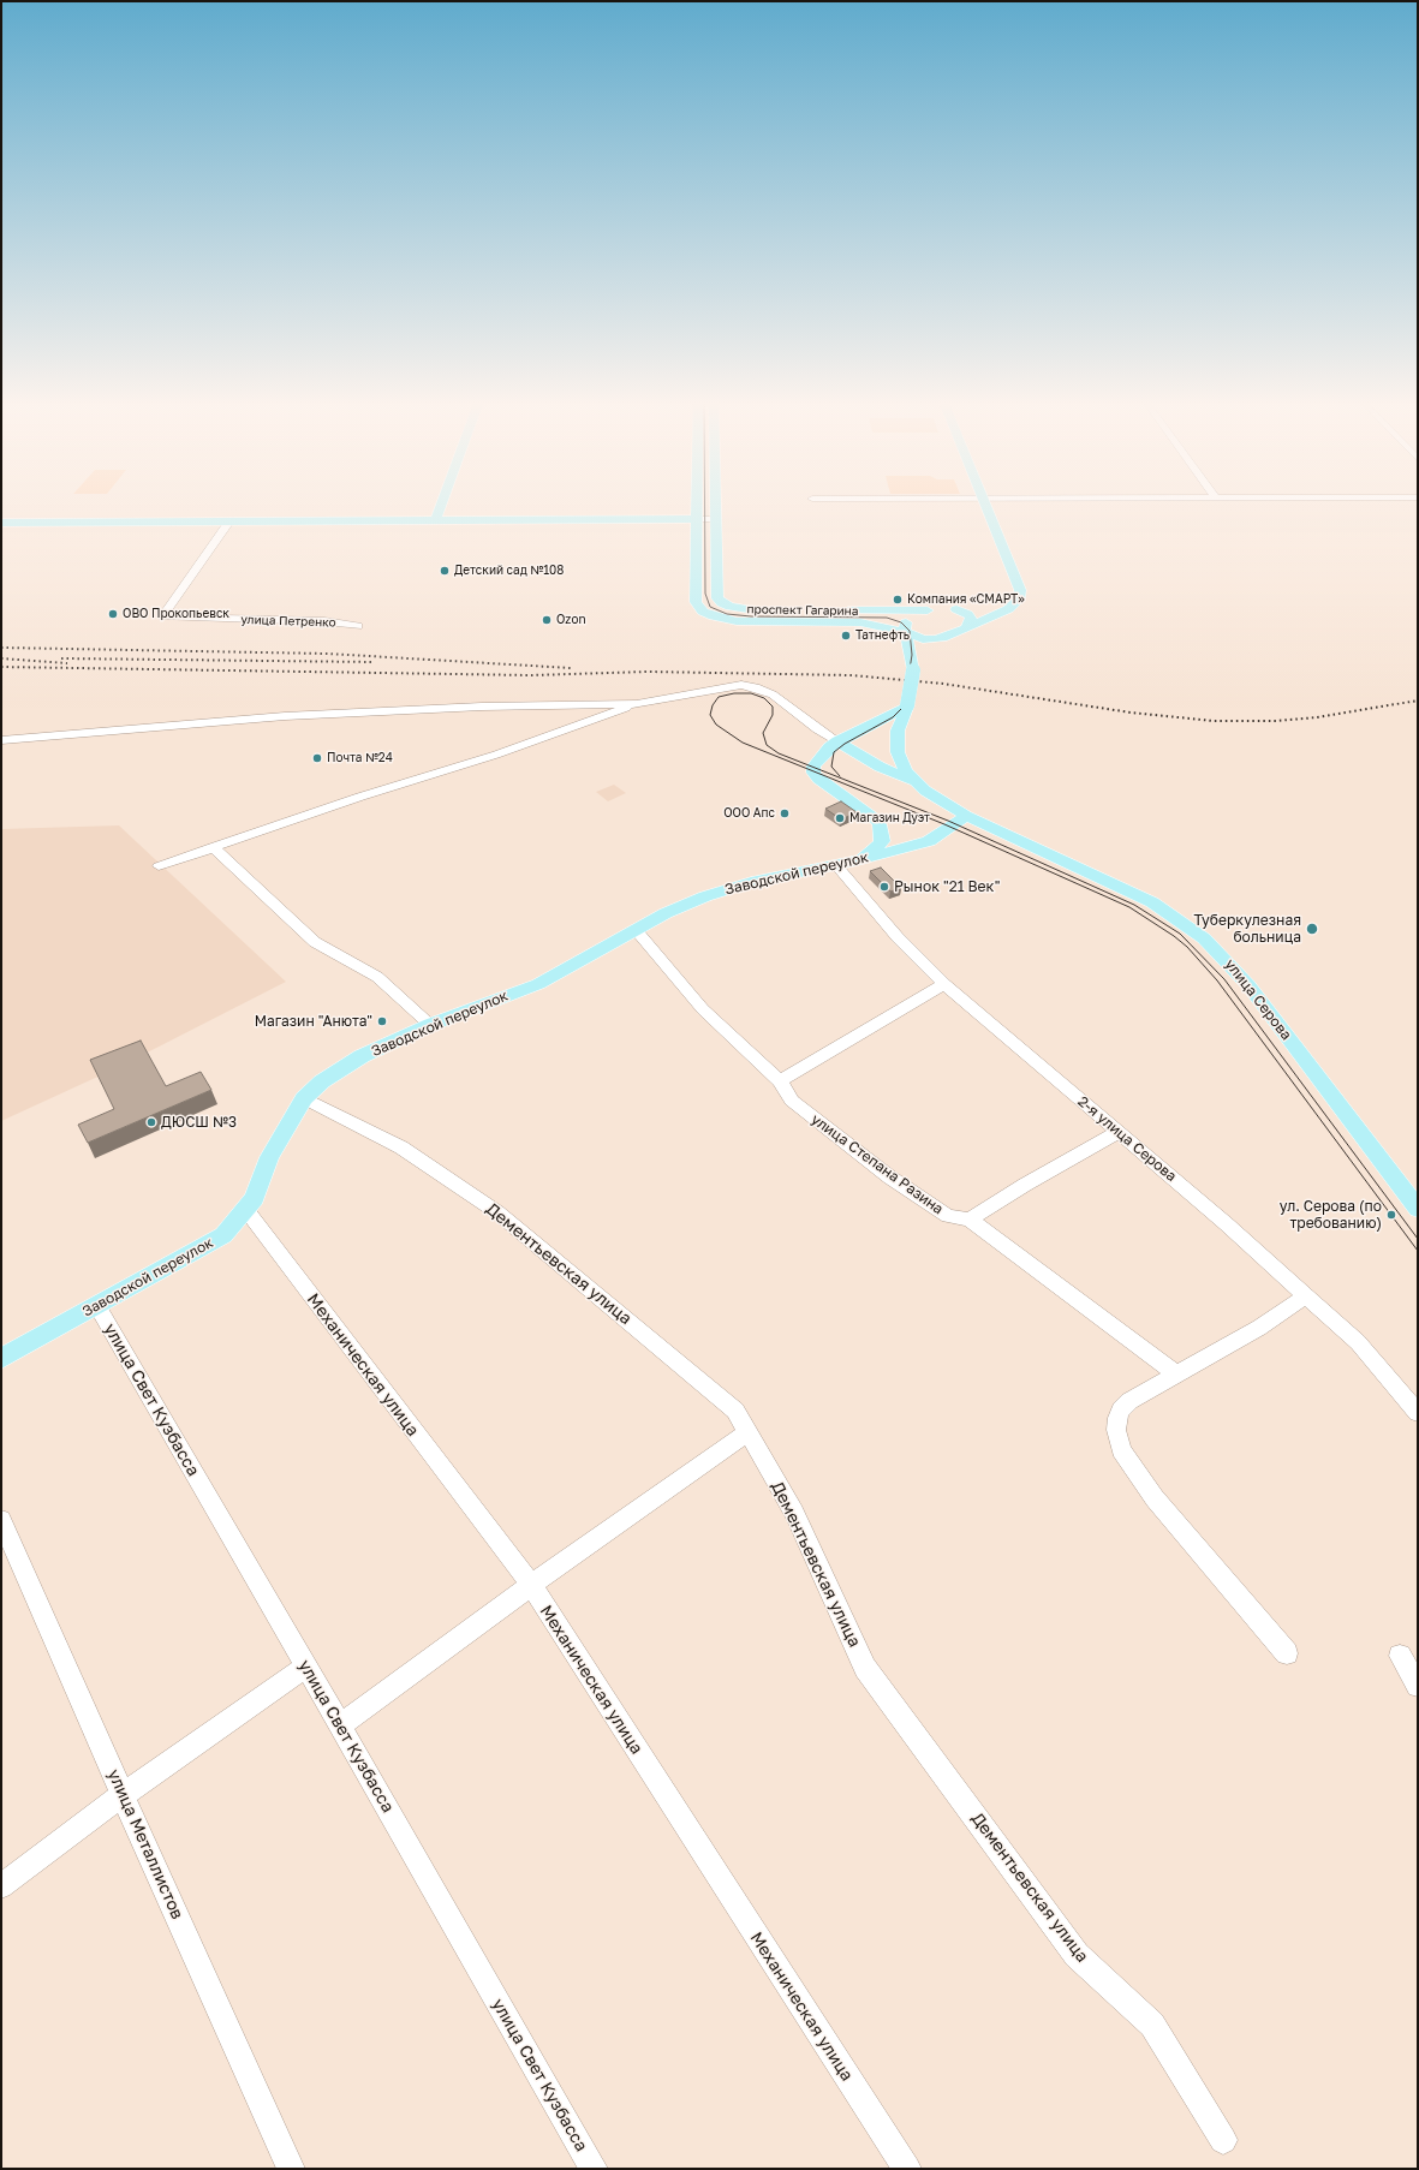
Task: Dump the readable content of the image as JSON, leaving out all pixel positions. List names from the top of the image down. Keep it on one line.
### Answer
{"streets":{"main road":["проспект Гагарина","Заводской переулок","улица Серова"],"street":["улица Петренко","2-я улица Серова","улица Степана Разина","Дементьевская улица","Механическая улица","улица Свет Кузбасса","улица Металлистов"]},"crossings":[["Заводской переулок","улица Серова"],["Заводской переулок","2-я улица Серова"],["Заводской переулок","улица Степана Разина"],["Заводской переулок","Дементьевская улица"],["Заводской переулок","Механическая улица"],["Заводской переулок","улица Свет Кузбасса"]],"places":["Детский сад №108","Компания «СМАРТ»","ОВО Прокопьевск","Ozon","Татнефть","Почта №24","ООО Апс","Магазин Дуэт","Рынок \"21 Век\"","Туберкулезная больница","Магазин \"Анюта\"","ДЮСШ №3","ул. Серова (по требованию)"]}
